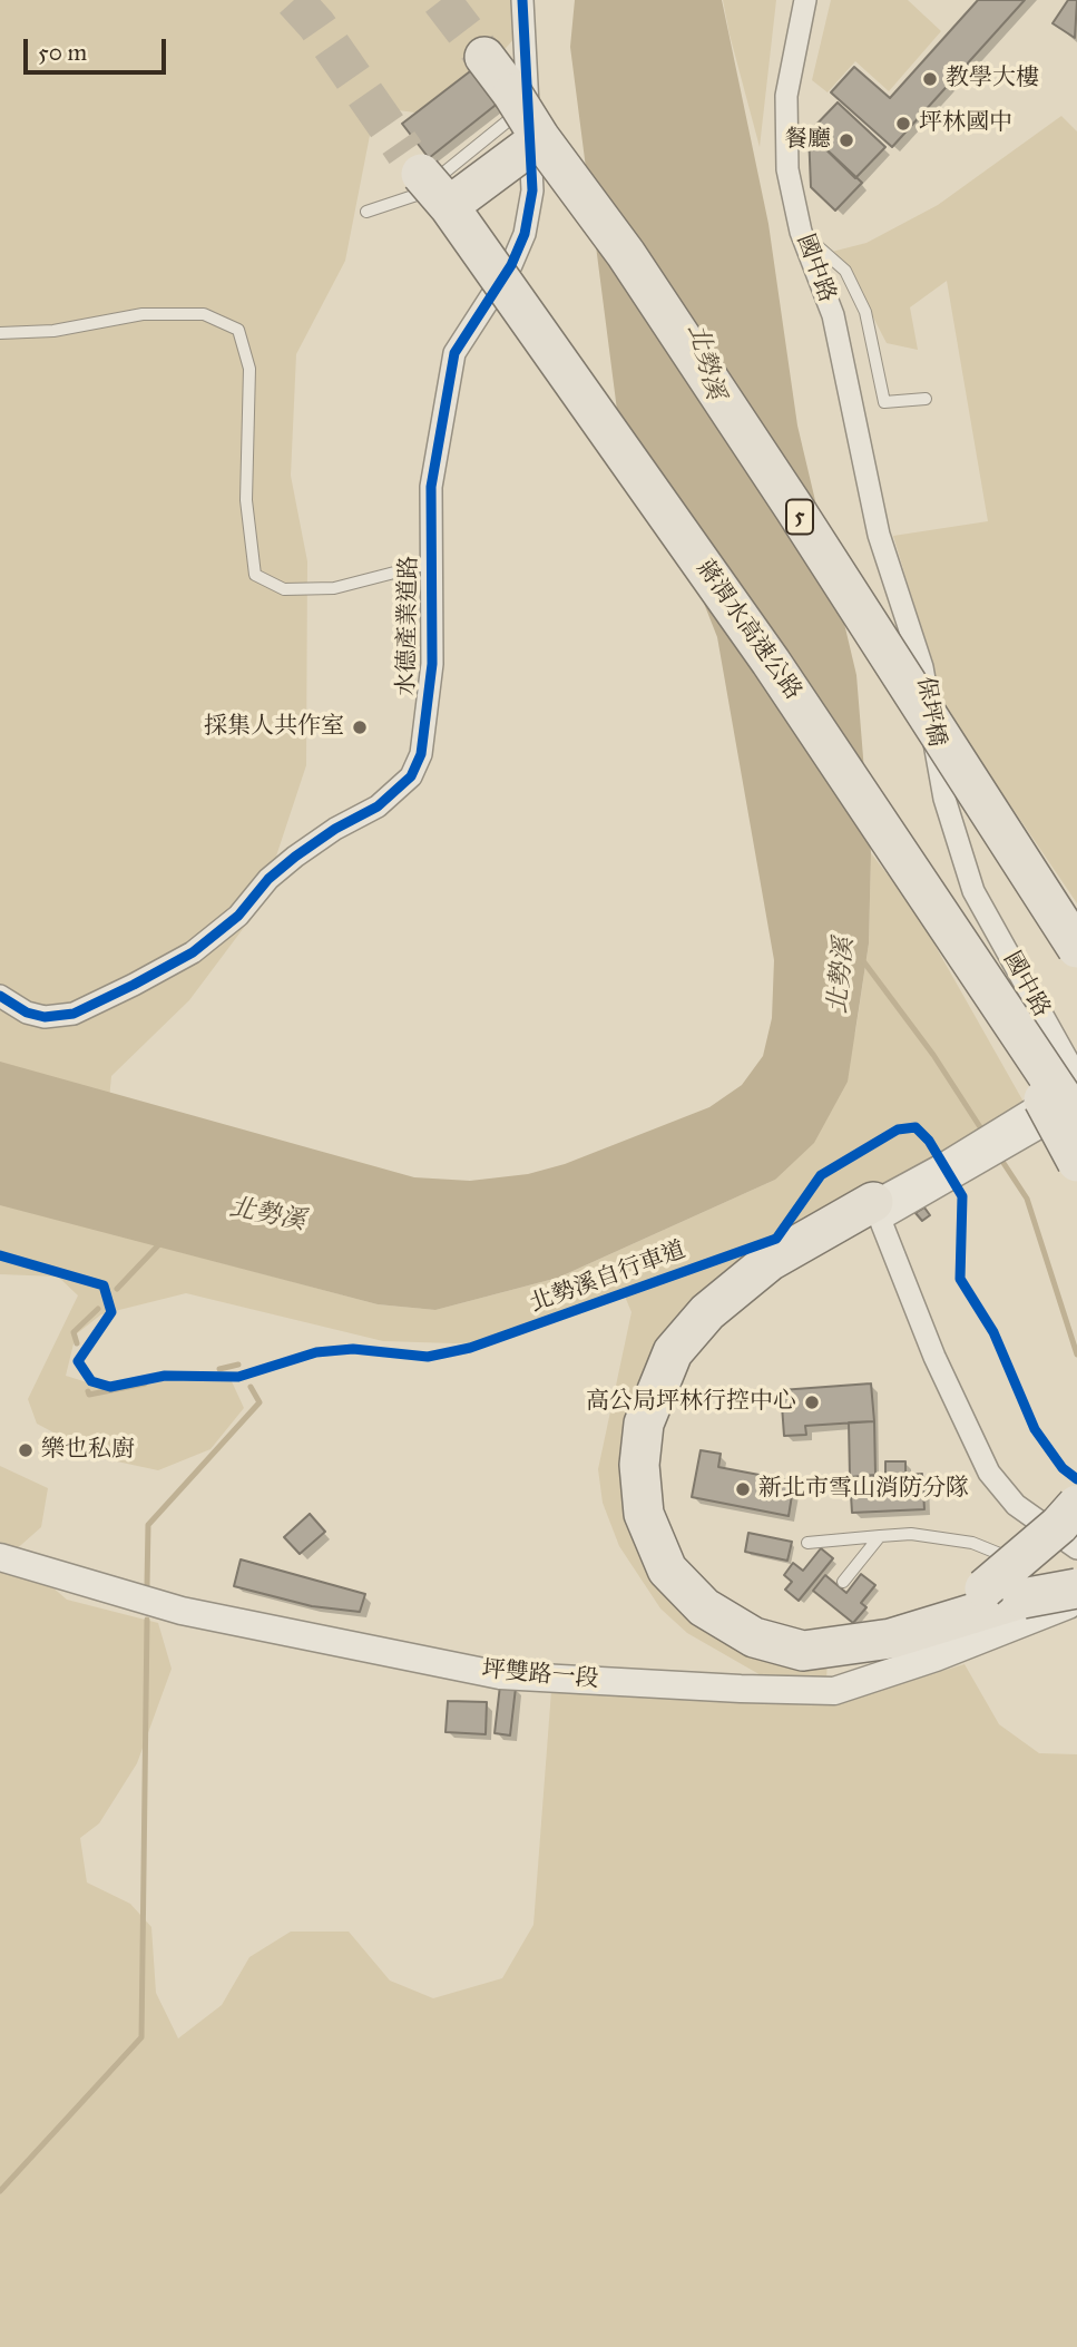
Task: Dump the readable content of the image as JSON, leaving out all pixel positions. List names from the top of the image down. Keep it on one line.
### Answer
{"streets":{"highway":["5","蔣渭水高速公路"],"street":["國中路","水德產業道路","保坪橋","坪雙路一段"],"cycle path":["北勢溪自行車道"]},"crossings":[["國中路","保坪橋"],["5","水德產業道路"]],"water":["北勢溪"],"places":["教學大樓","坪林國中","餐廳","採集人共作室","高公局坪林行控中心","樂也私廚","新北市雪山消防分隊"],"scale_bar":"50 m"}
